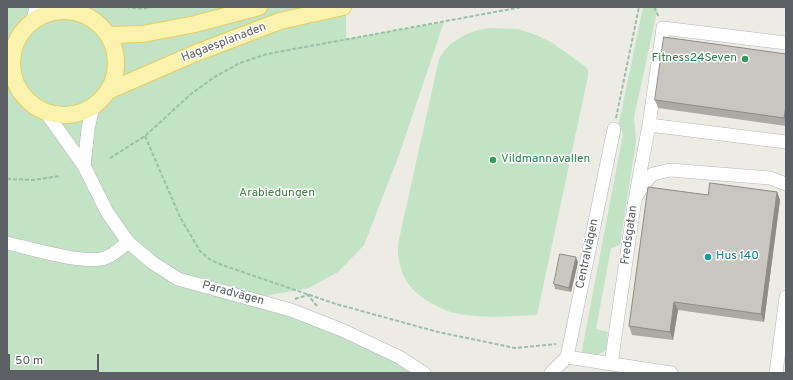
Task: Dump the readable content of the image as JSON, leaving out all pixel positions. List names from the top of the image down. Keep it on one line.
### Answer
{"streets":{"main road":["Hagaesplanaden"],"street":["Fredsgatan","Centralvägen","Paradvägen"]},"crossings":[["Hagaesplanaden","Paradvägen"]],"parks":["Arabiedungen"],"places":["Fitness24Seven","Vildmannavallen","Hus 140"],"scale_bar":"50 m"}
